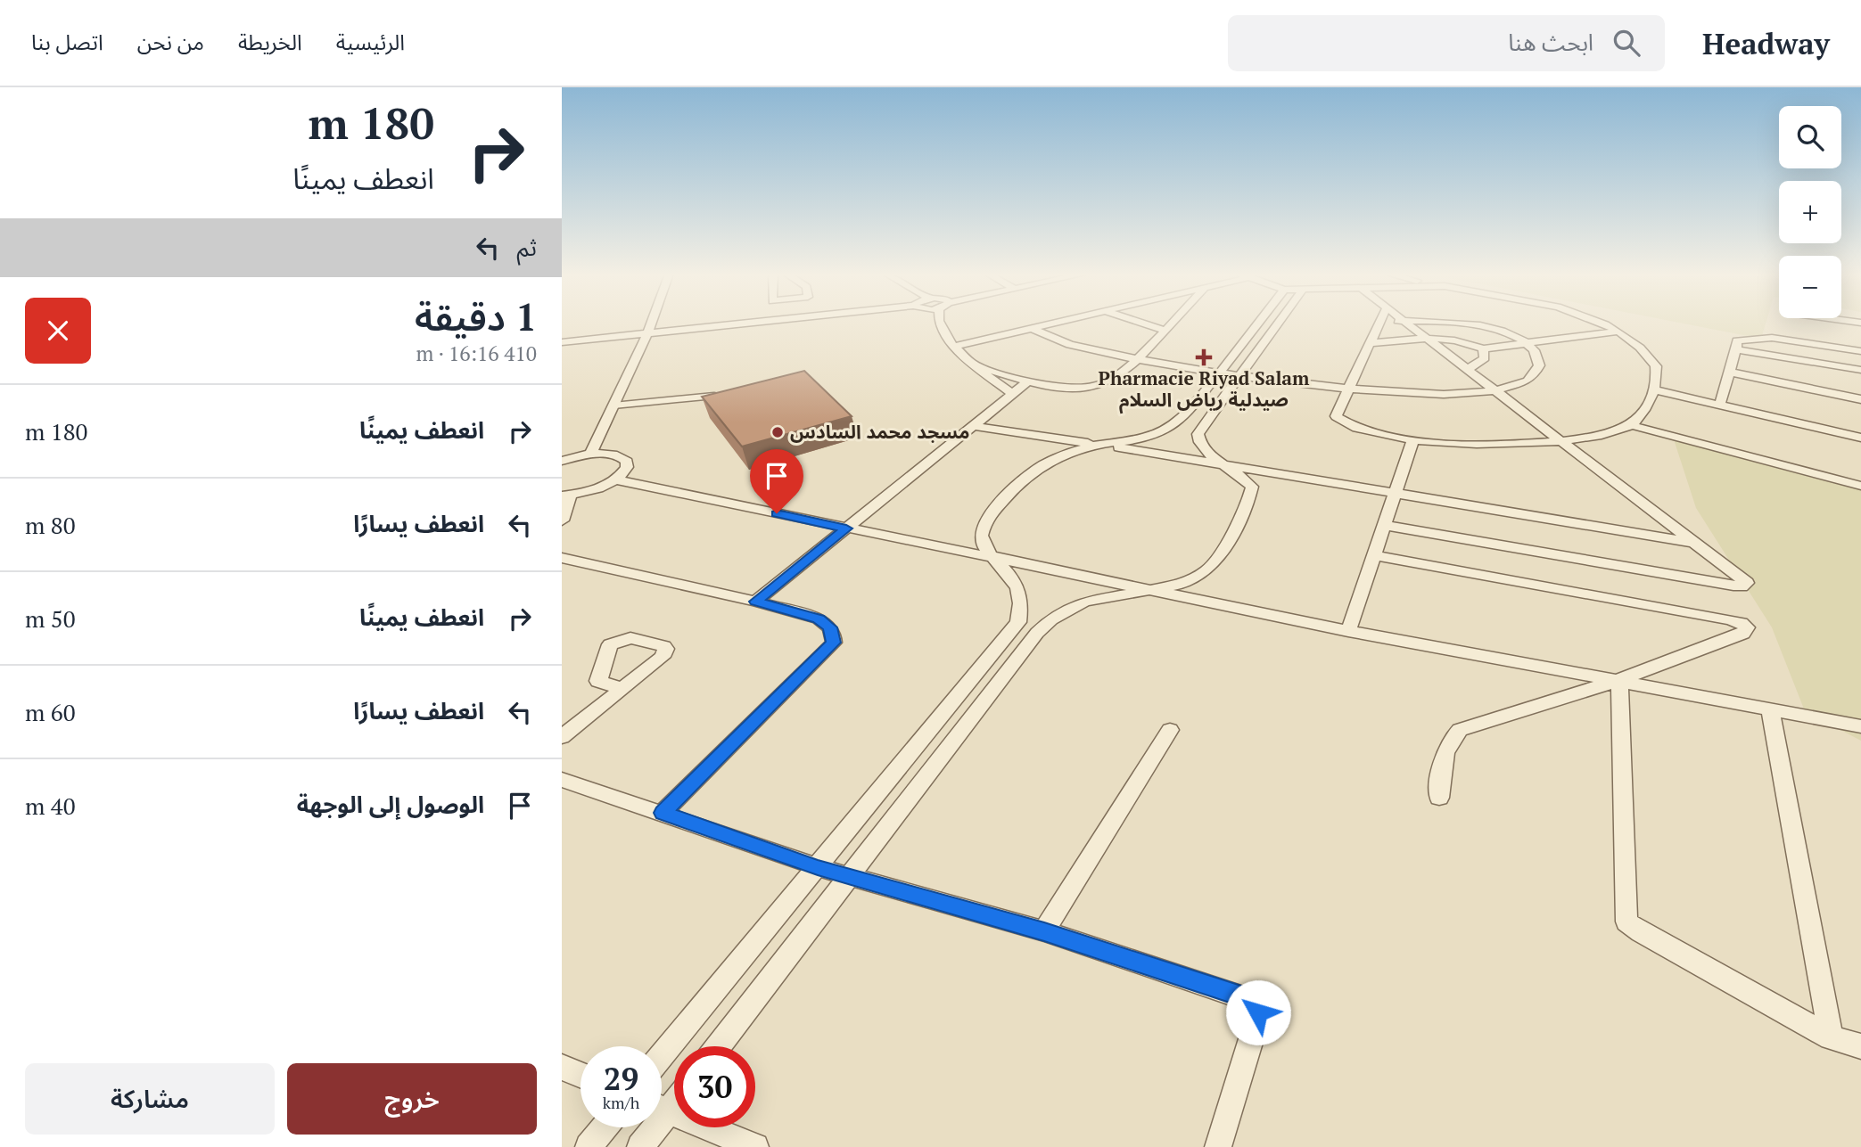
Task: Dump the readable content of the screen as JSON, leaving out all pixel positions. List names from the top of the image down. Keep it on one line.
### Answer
{"places":{"health":["Pharmacie Riyad Salam صيدلية رياض السلام"],"other":["مسجد محمد السادس"]},"page":{"header":"Headway","search":"ابحث هنا","nav":["الرئيسية","الخريطة","من نحن","اتصل بنا"],"turn":["180 m","انعطف يمينًا"],"map_buttons":["+","−"],"then":"ثم","heading":["1 دقيقة","410 m · 16:16"],"list":[{"name":"انعطف يمينًا","value":"180 m"},{"name":"انعطف يسارًا","value":"80 m"},{"name":"انعطف يمينًا","value":"50 m"},{"name":"انعطف يسارًا","value":"60 m"},{"name":"الوصول إلى الوجهة","value":"40 m"}],"speed":"29 km/h","limit":"30","buttons":["خروج","مشاركة"]}}
